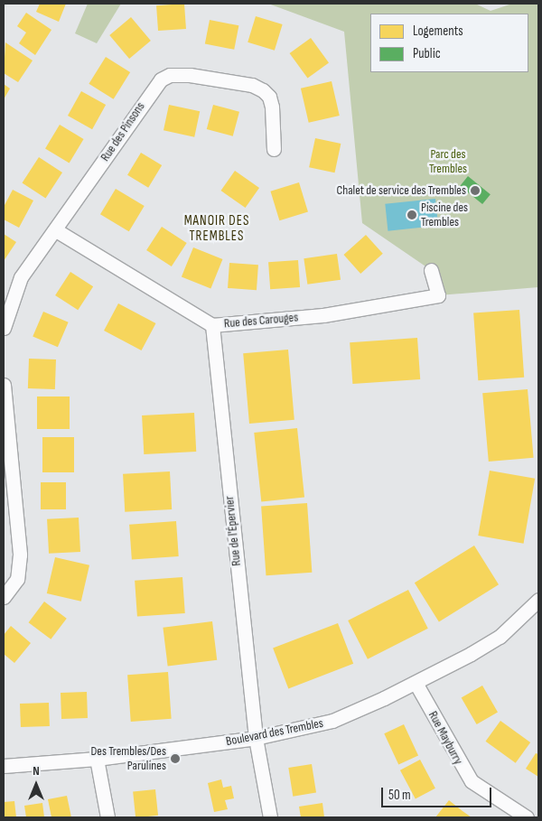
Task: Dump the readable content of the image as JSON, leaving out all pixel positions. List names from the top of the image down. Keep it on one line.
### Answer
{"streets":{"street":["Rue des Pinsons","Rue des Carouges","Rue de l'Épervier","Boulevard des Trembles","Rue Mayburry"]},"crossings":[["Rue des Pinsons","Rue des Carouges"],["Rue des Carouges","Rue de l'Épervier"],["Rue de l'Épervier","Boulevard des Trembles"],["Boulevard des Trembles","Rue Mayburry"]],"districts":["MANOIR DES TREMBLES"],"parks":["Parc des Trembles"],"places":["Chalet de service des Trembles","Piscine des Trembles","Des Trembles/Des Parulines"],"legend":["Logements","Public"],"scale_bar":"50 m","north":"top"}
